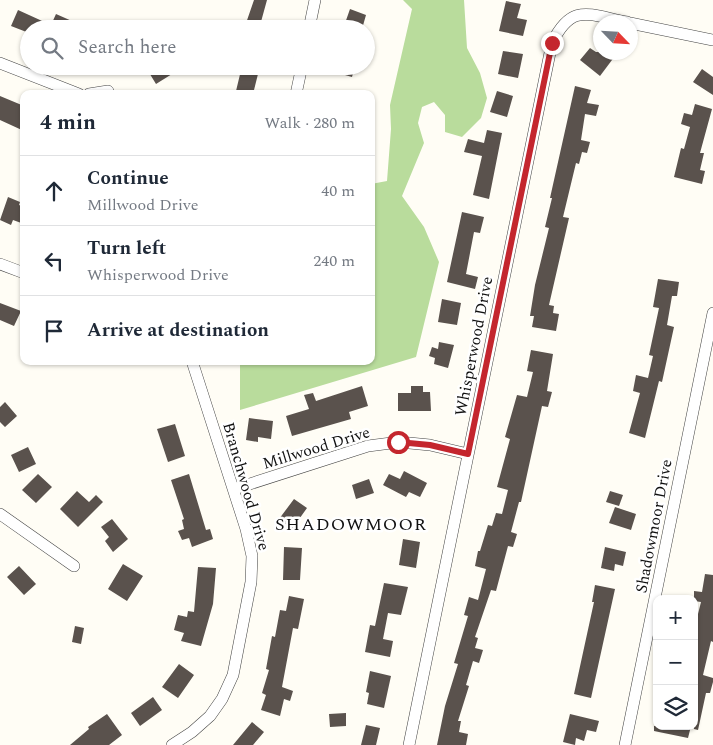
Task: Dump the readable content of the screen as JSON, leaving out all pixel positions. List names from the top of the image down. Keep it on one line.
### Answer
{"streets":{"street":["Whisperwood Drive","Millwood Drive","Branchwood Drive","Shadowmoor Drive"]},"crossings":[["Whisperwood Drive","Millwood Drive"],["Millwood Drive","Branchwood Drive"]],"districts":["SHADOWMOOR"],"north":"bottom right","page":{"search":"Search here","heading":["4 min","Walk · 280 m"],"list":[["Continue","Millwood Drive","40 m"],["Turn left","Whisperwood Drive","240 m"],"Arrive at destination"],"map_buttons":["+","−"]}}
